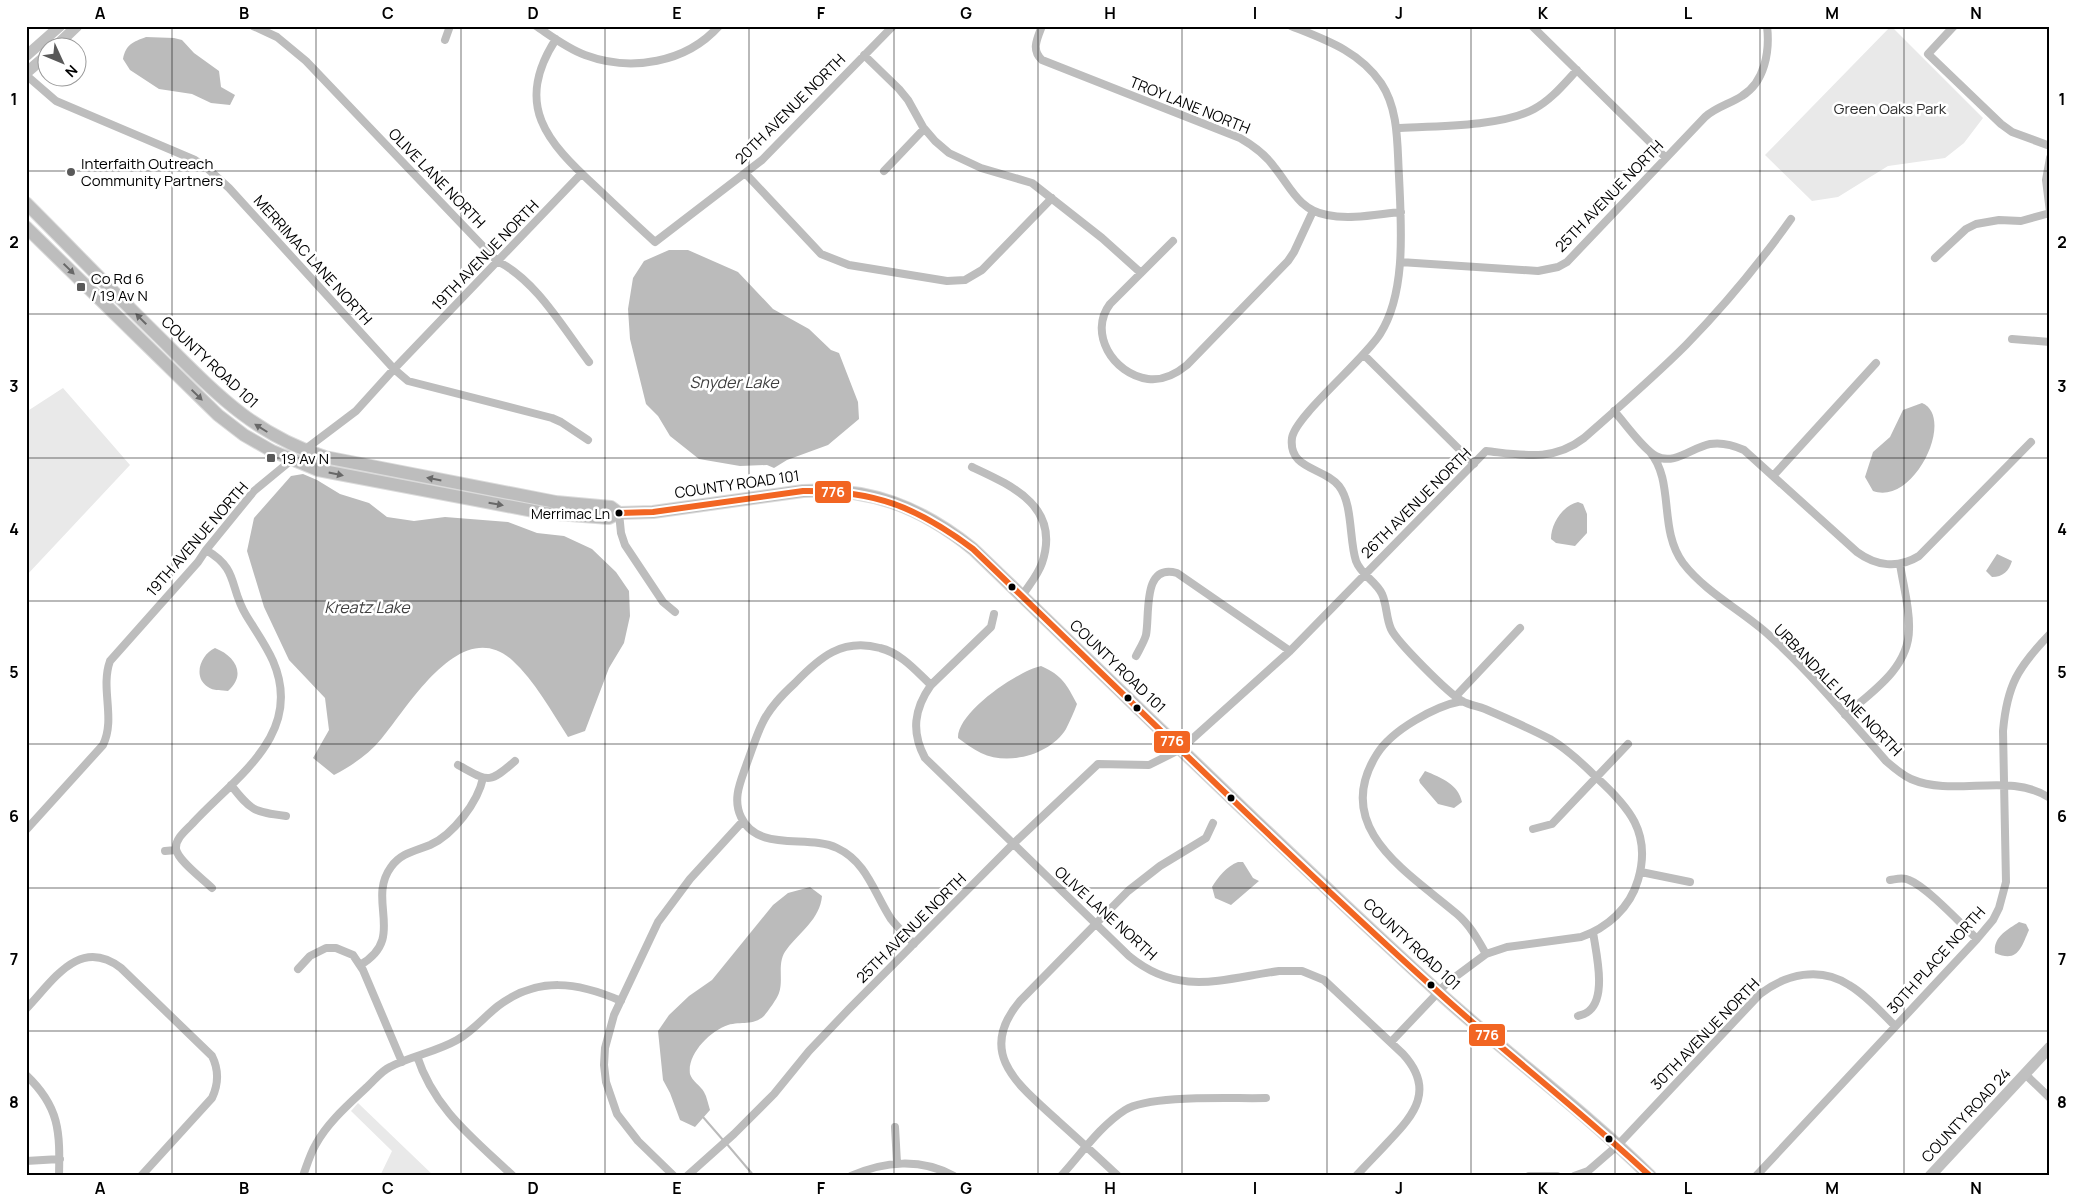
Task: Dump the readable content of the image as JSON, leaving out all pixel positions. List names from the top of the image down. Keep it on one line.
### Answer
{"streets":{"main road":["COUNTY ROAD 101"],"street":["TROY LANE NORTH","20TH AVENUE NORTH","OLIVE LANE NORTH","25TH AVENUE NORTH","19TH AVENUE NORTH","MERRIMAC LANE NORTH","26TH AVENUE NORTH","URBANDALE LANE NORTH","30TH PLACE NORTH","30TH AVENUE NORTH","COUNTY ROAD 24"]},"crossings":[["20TH AVENUE NORTH","19TH AVENUE NORTH"],["OLIVE LANE NORTH","25TH AVENUE NORTH"],["OLIVE LANE NORTH","19TH AVENUE NORTH"],["25TH AVENUE NORTH","COUNTY ROAD 101"],["25TH AVENUE NORTH","26TH AVENUE NORTH"],["19TH AVENUE NORTH","MERRIMAC LANE NORTH"],["19TH AVENUE NORTH","COUNTY ROAD 101"],["COUNTY ROAD 101","26TH AVENUE NORTH"],["COUNTY ROAD 101","30TH AVENUE NORTH"],["26TH AVENUE NORTH","URBANDALE LANE NORTH"],["URBANDALE LANE NORTH","30TH PLACE NORTH"],["30TH PLACE NORTH","30TH AVENUE NORTH"]],"water":["Snyder Lake","Kreatz Lake"],"parks":["Green Oaks Park"],"places":{"other":["Interfaith Outreach Community Partners","Merrimac Ln"],"transit":["Co Rd 6 / 19 Av N","19 Av N"]},"lines":["transit line 776"],"north":"bottom right","grid":{"columns":["A","B","C","D","E","F","G","H","I","J","K","L","M","N"],"rows":["1","2","3","4","5","6","7","8"]}}
